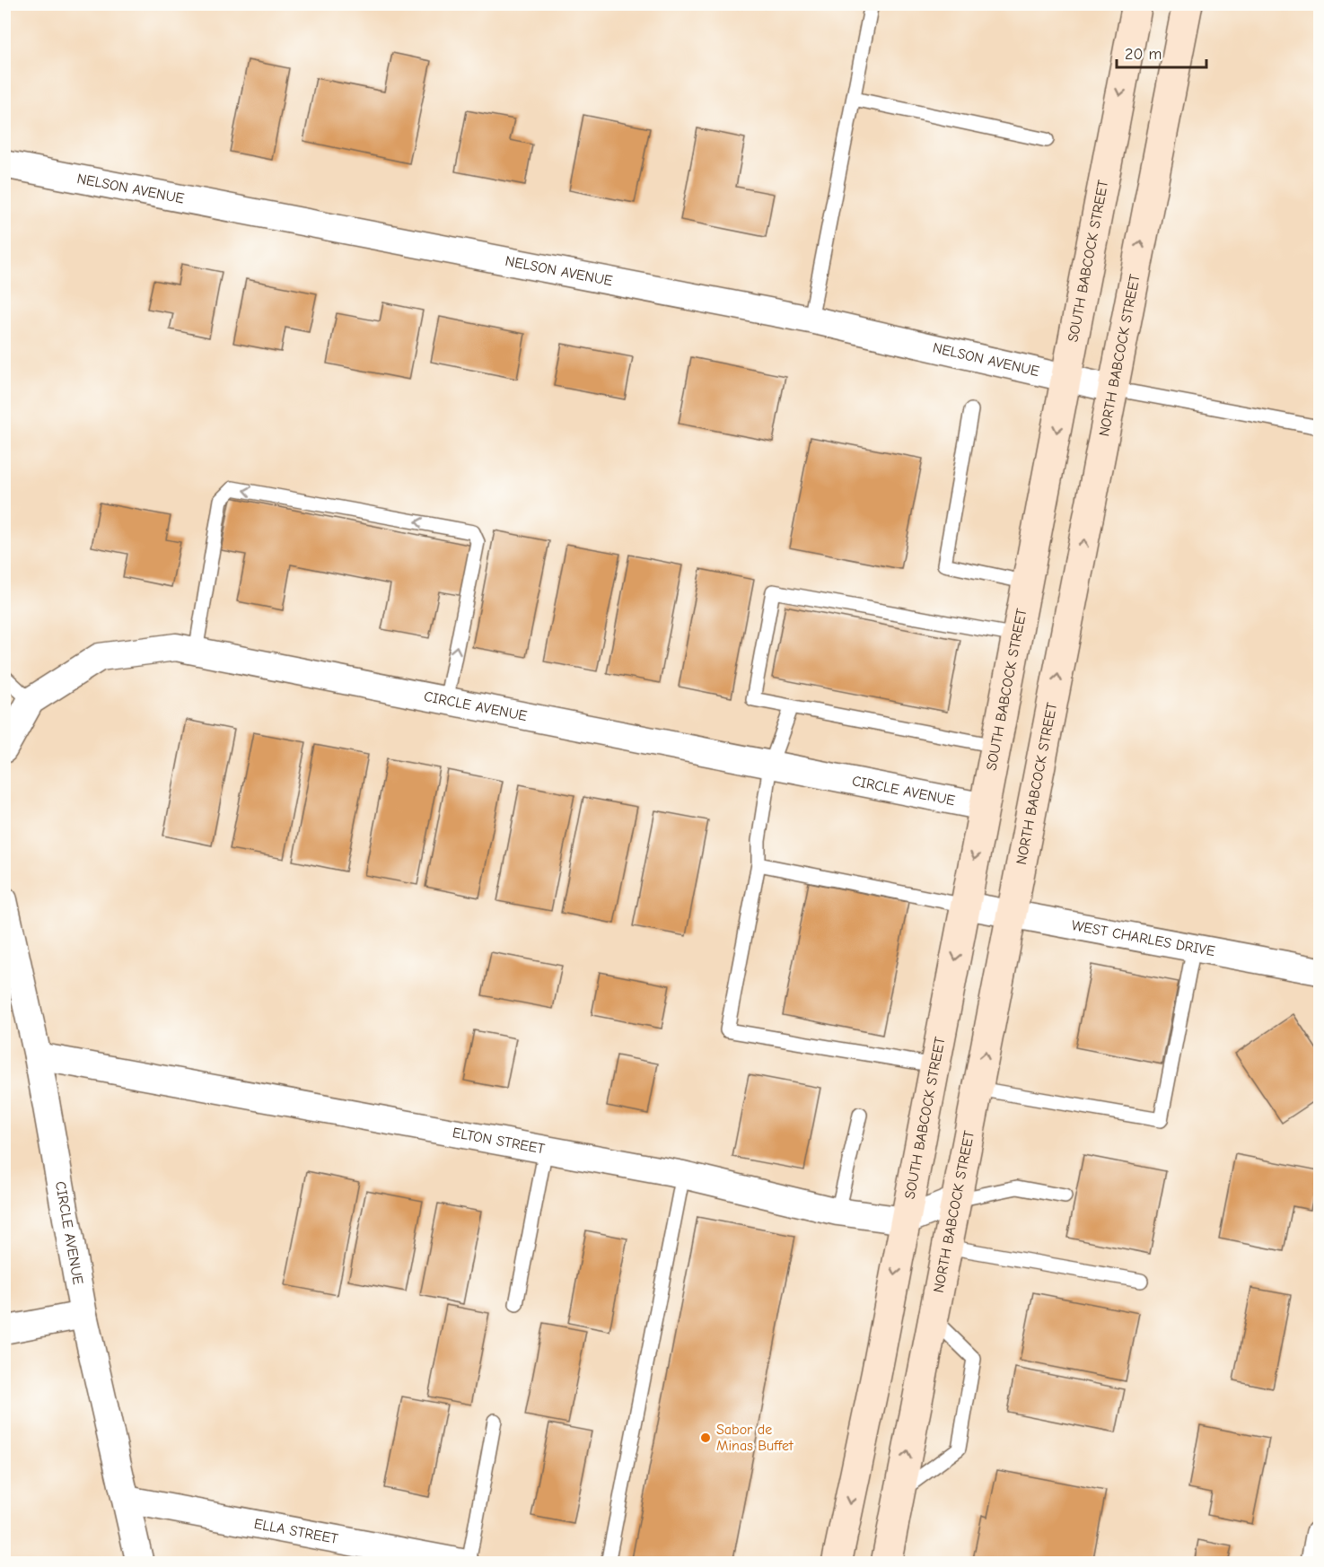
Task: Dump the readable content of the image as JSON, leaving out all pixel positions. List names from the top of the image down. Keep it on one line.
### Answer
{"streets":{"main road":["SOUTH BABCOCK STREET","NORTH BABCOCK STREET"],"street":["NELSON AVENUE","CIRCLE AVENUE","WEST CHARLES DRIVE","ELTON STREET","ELLA STREET"]},"crossings":[["NELSON AVENUE","SOUTH BABCOCK STREET"],["NELSON AVENUE","NORTH BABCOCK STREET"],["SOUTH BABCOCK STREET","CIRCLE AVENUE"],["SOUTH BABCOCK STREET","WEST CHARLES DRIVE"],["SOUTH BABCOCK STREET","ELTON STREET"],["NORTH BABCOCK STREET","WEST CHARLES DRIVE"],["NORTH BABCOCK STREET","ELTON STREET"],["CIRCLE AVENUE","ELTON STREET"],["CIRCLE AVENUE","ELLA STREET"]],"one_way":["SOUTH BABCOCK STREET","NORTH BABCOCK STREET"],"places":["Sabor de Minas Buffet"],"scale_bar":"20 m"}
